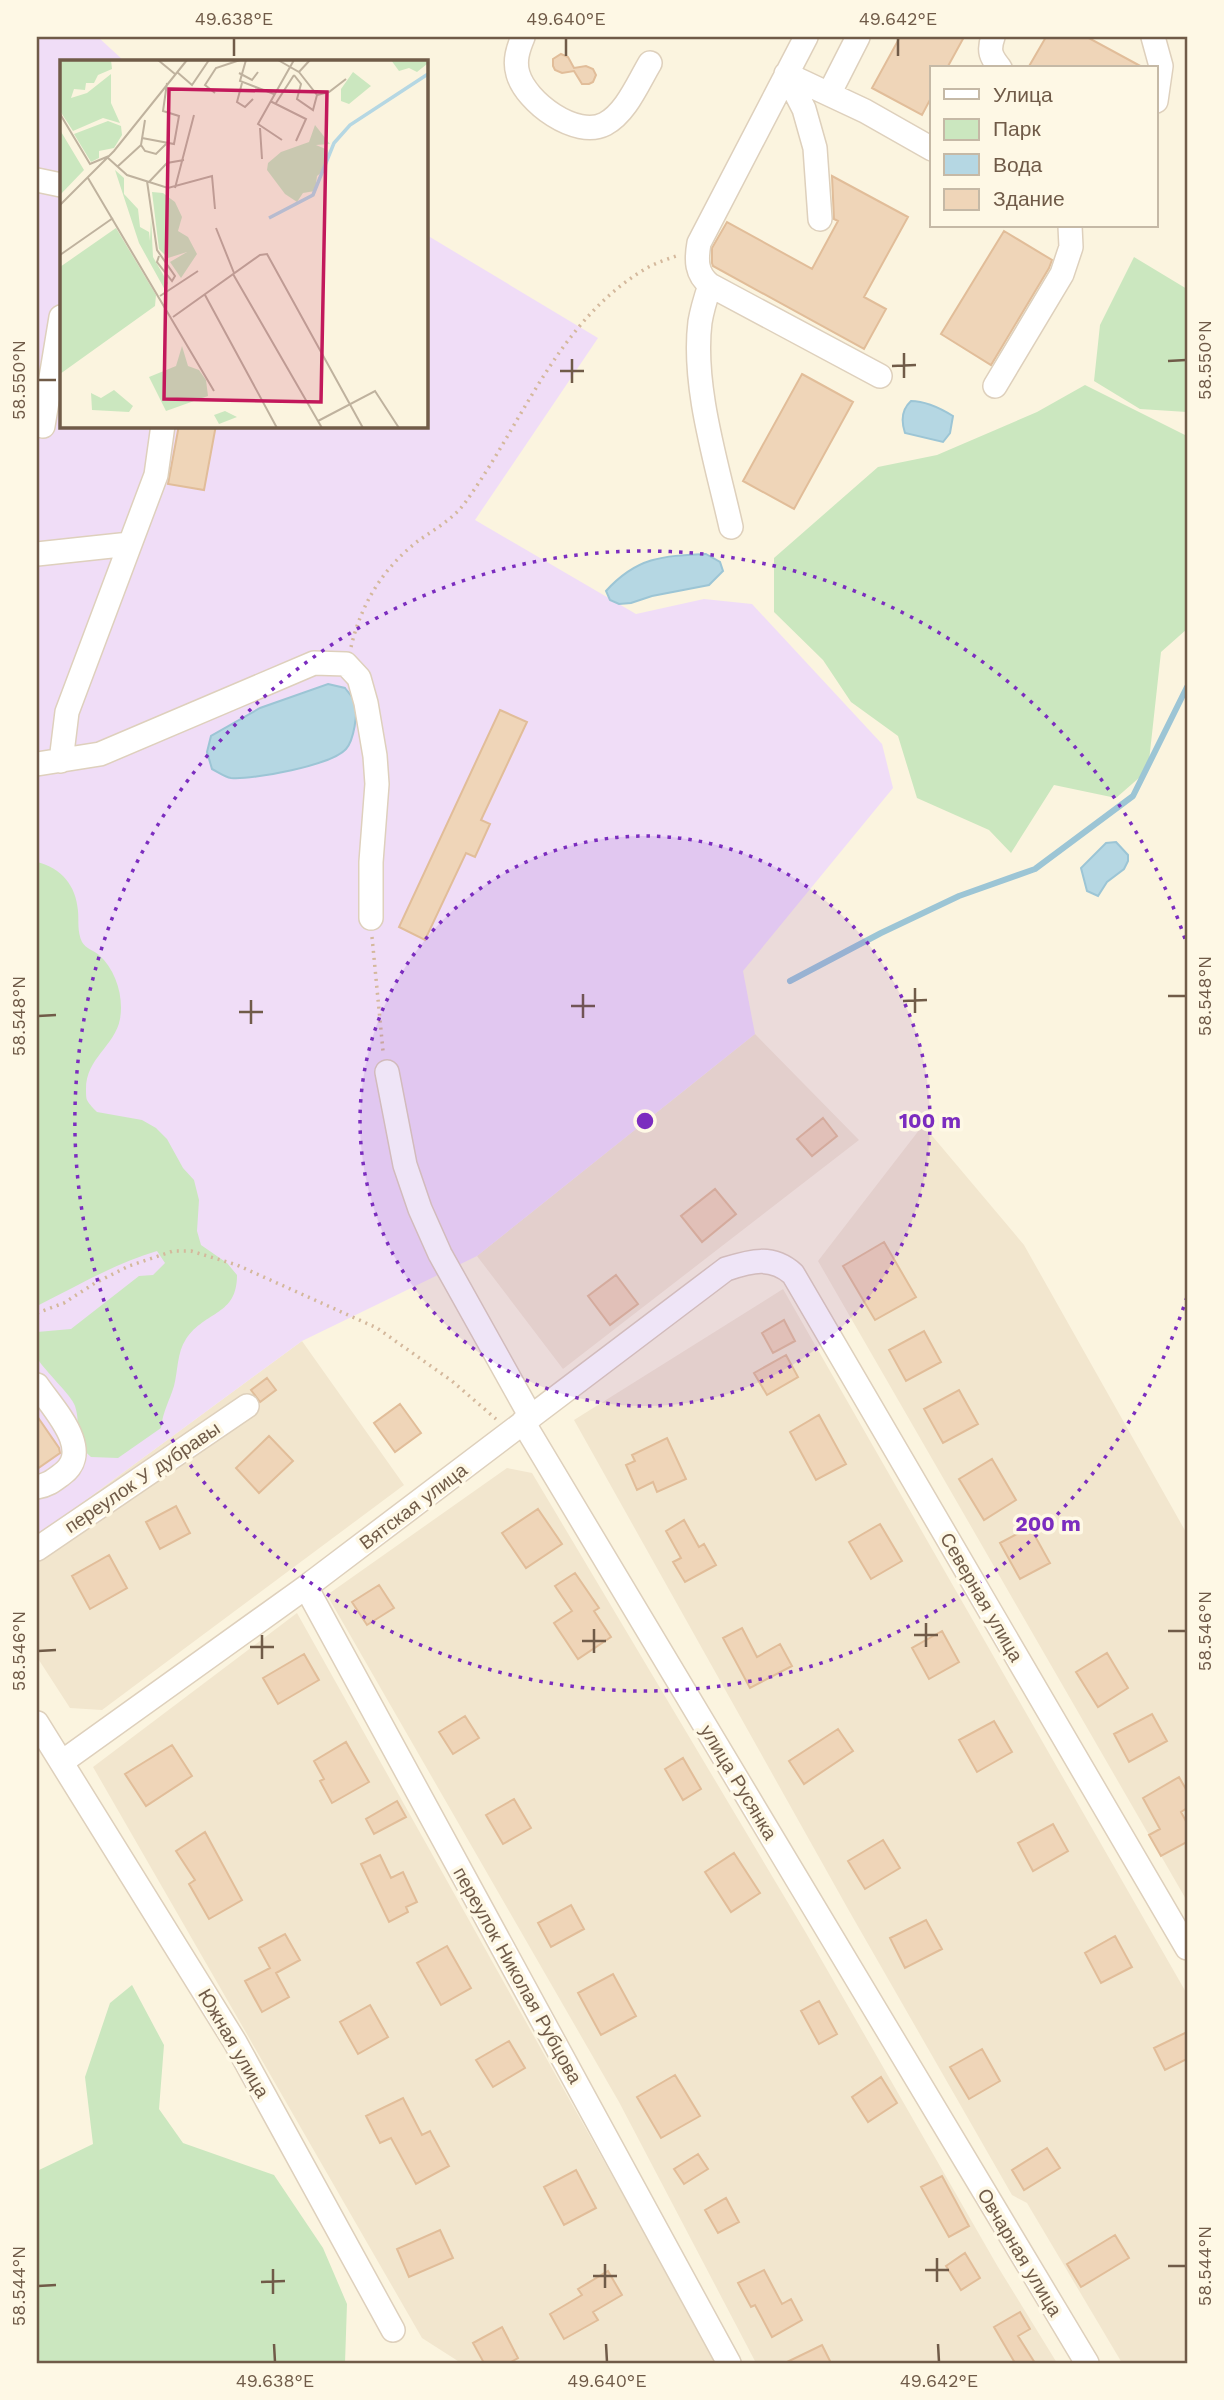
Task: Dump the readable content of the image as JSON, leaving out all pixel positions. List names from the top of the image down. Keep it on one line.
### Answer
{"streets":{"street":["переулок У дубравы","Вятская улица","Северная улица","улица Русянка","переулок Николая Рубцова","Южная улица","Овчарная улица"]},"crossings":[["Вятская улица","Северная улица"],["Вятская улица","улица Русянка"],["Вятская улица","переулок Николая Рубцова"],["Вятская улица","Южная улица"],["улица Русянка","Овчарная улица"]],"legend":["Улица","Парк","Вода","Здание"],"coordinates":["49.638°E","49.640°E","49.642°E","58.550°N","58.548°N","58.546°N","58.544°N"],"rings":["100 m","200 m"]}
